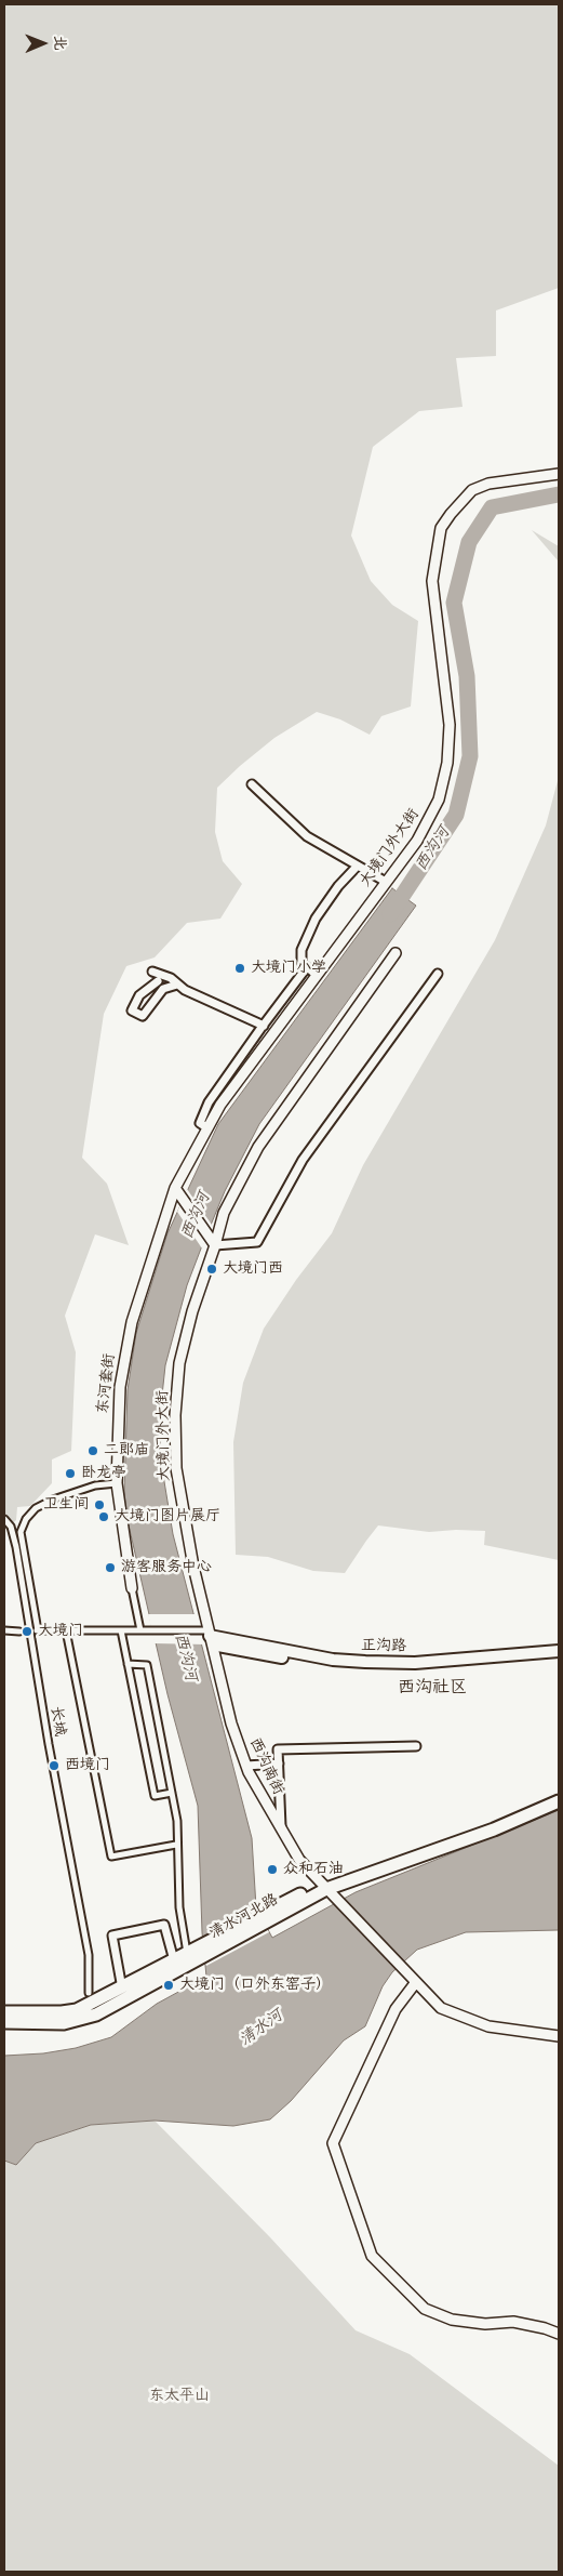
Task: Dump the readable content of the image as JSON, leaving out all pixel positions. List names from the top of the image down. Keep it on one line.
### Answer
{"streets":{"main road":["正沟路","清水河北路"],"street":["大境门外大街","东河套街","长城","西沟南街"]},"crossings":[["大境门外大街","东河套街"],["大境门外大街","正沟路"],["大境门外大街","西沟南街"],["正沟路","西沟南街"],["西沟南街","清水河北路"]],"districts":["西沟社区"],"water":["西沟河","清水河"],"parks":["东太平山"],"places":["大境门小学","大境门西","二郎庙","卧龙亭","卫生间","大境门图片展厅","游客服务中心","大境门","西境门","众和石油","大境门（口外东窑子）"],"north":"right"}
